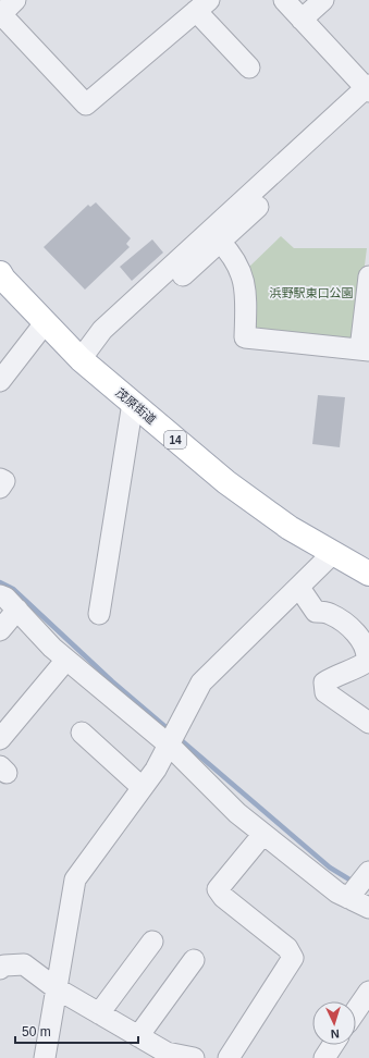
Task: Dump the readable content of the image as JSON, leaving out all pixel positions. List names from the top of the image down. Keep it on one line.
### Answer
{"streets":{"main road":["茂原街道","14"]},"parks":["浜野駅東口公園"],"scale_bar":"50 m","north":"bottom"}
